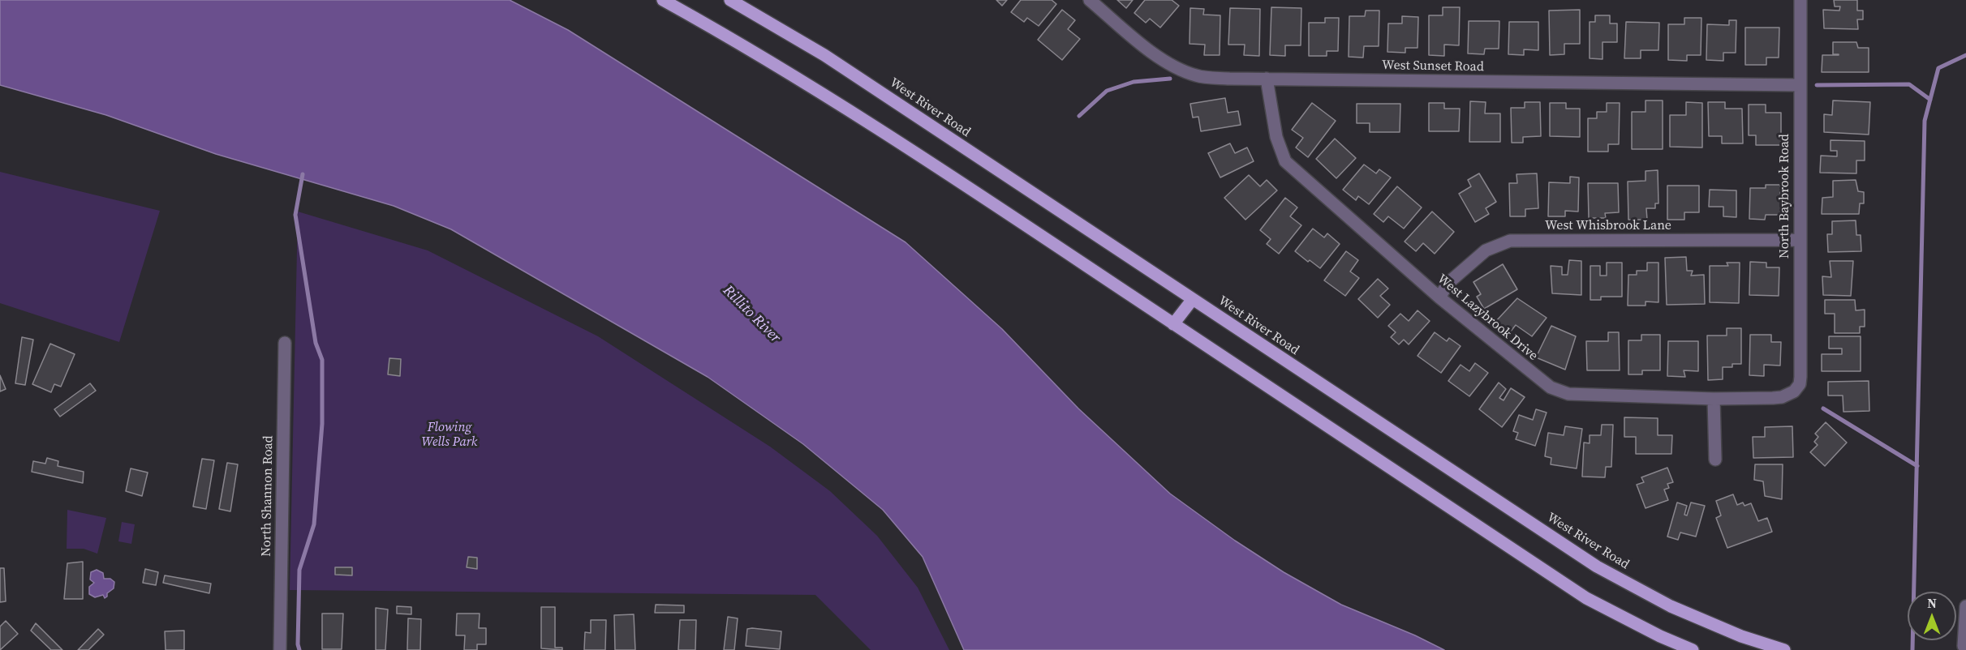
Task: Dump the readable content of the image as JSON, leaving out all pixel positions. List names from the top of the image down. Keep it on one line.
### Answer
{"streets":{"main road":["West River Road"],"street":["West Sunset Road","North Baybrook Road","West Whisbrook Lane","West Lazybrook Drive","North Shannon Road"]},"crossings":[["West Sunset Road","North Baybrook Road"],["West Sunset Road","West Lazybrook Drive"],["North Baybrook Road","West Whisbrook Lane"],["North Baybrook Road","West Lazybrook Drive"],["West Whisbrook Lane","West Lazybrook Drive"]],"water":["Rillito River"],"parks":["Flowing Wells Park"],"north":"top"}
